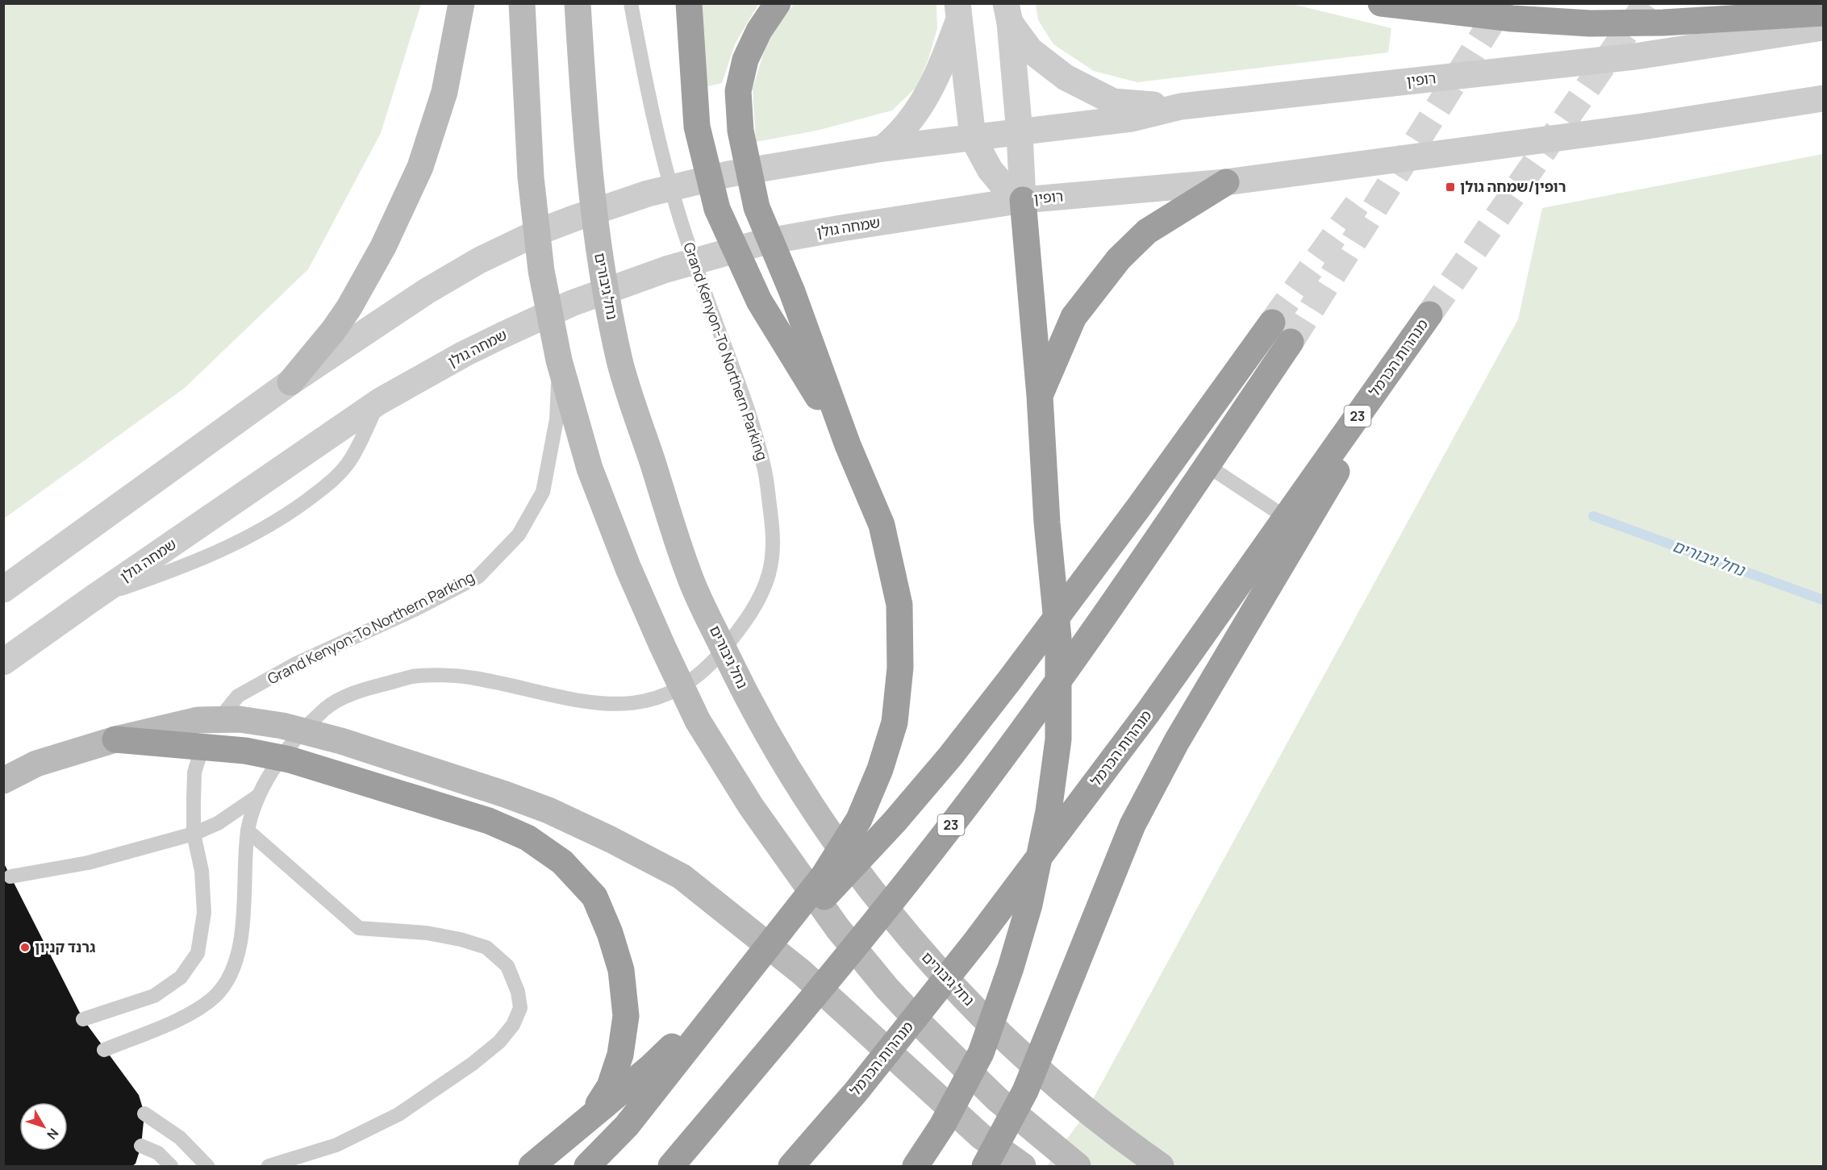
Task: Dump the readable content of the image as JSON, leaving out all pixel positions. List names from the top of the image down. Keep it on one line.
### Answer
{"streets":{"highway":["מנהרות הכרמל","23"],"main road":["נחל גיבורים"],"street":["רופין","שמחה גולן"],"lane":["Grand Kenyon-To Northern Parking"]},"crossings":[["רופין","שמחה גולן"]],"water":["נחל גיבורים"],"places":{"transit":["רופין/שמחה גולן"],"other":["גרנד קניון"]},"north":"bottom right"}
